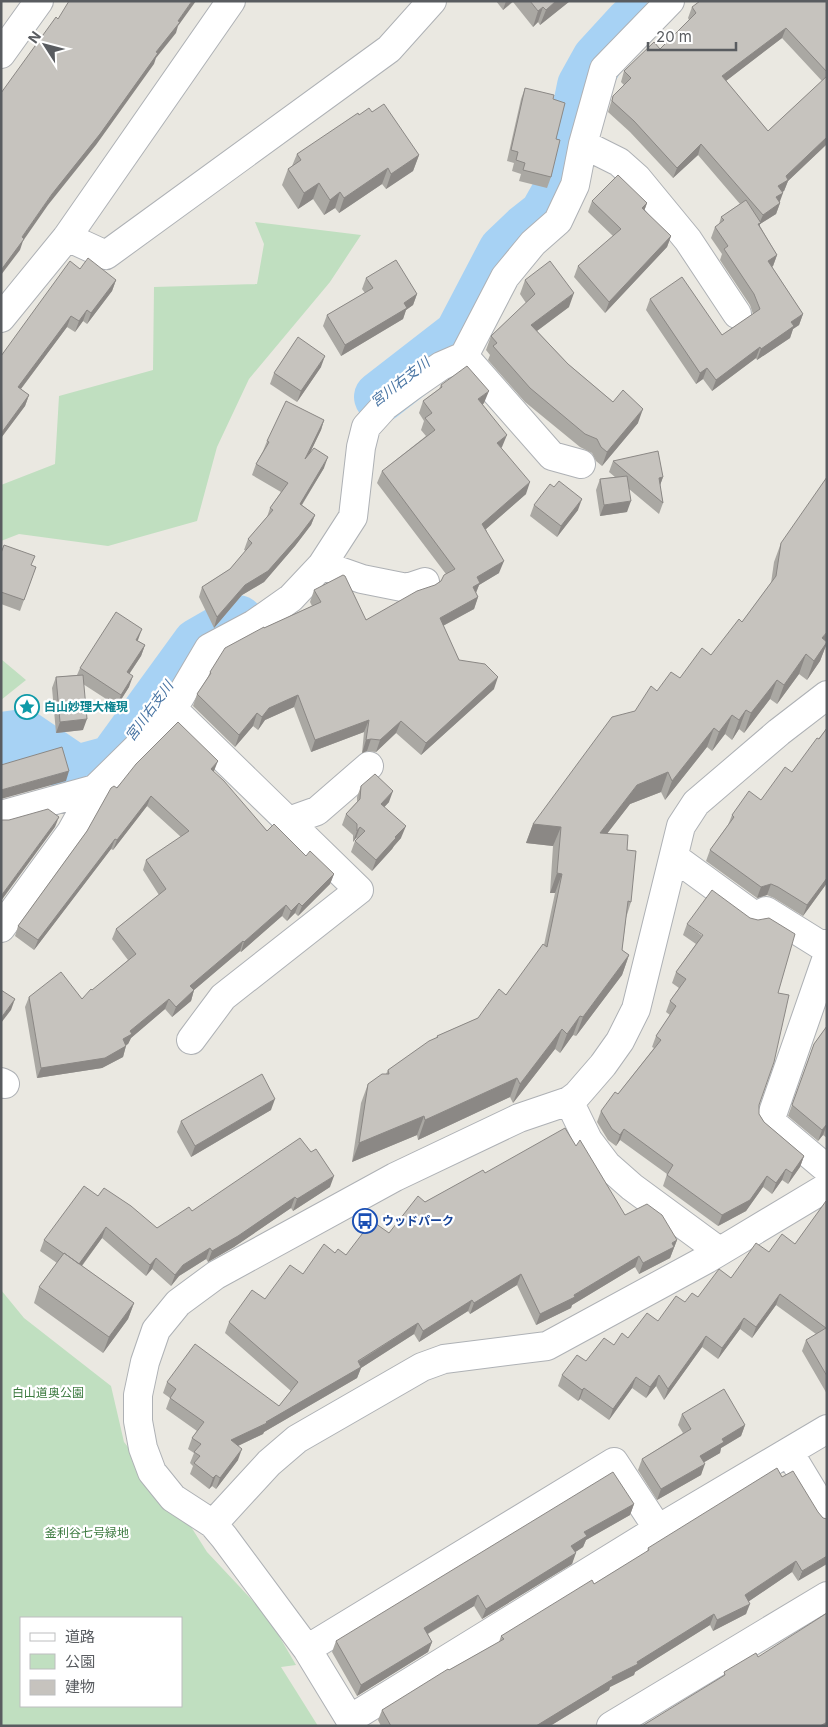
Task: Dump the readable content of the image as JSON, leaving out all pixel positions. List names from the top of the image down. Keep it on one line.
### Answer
{"water":["宮川右支川"],"parks":["白山道奥公園","釜利谷七号緑地"],"places":{"place":["白山妙理大権現"],"bus stop":["ウッドパーク"]},"legend":["道路","公園","建物"],"scale_bar":"20 m","north":"top left"}
